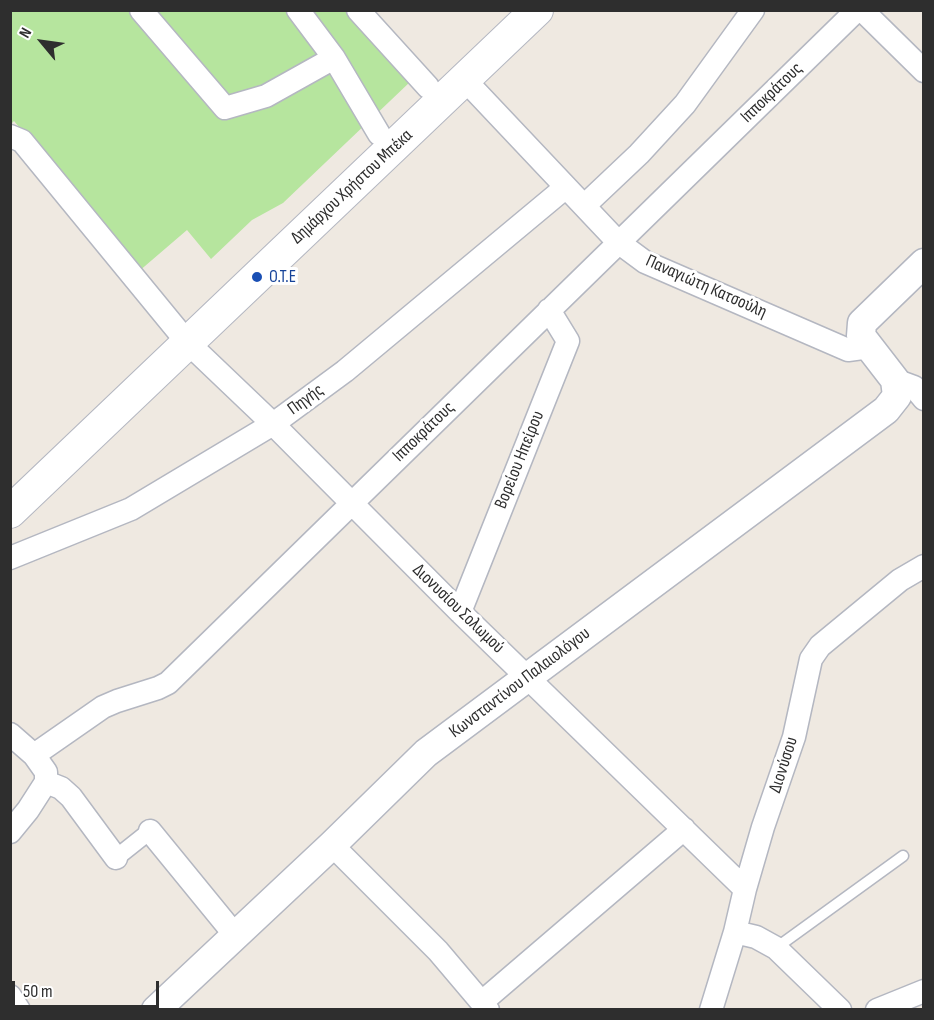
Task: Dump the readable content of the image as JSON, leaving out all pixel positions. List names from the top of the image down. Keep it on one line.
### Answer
{"streets":{"main road":["Δημάρχου Χρήστου Μπέκα"],"street":["Ιπποκράτους","Παναγιώτη Κατσούλη","Πηγής","Βορείου Ηπείρου","Διονυσίου Σολωμού","Κωνσταντίνου Παλαιολόγου","Διονύσου"]},"crossings":[["Ιπποκράτους","Παναγιώτη Κατσούλη"],["Ιπποκράτους","Βορείου Ηπείρου"],["Ιπποκράτους","Διονυσίου Σολωμού"],["Δημάρχου Χρήστου Μπέκα","Παναγιώτη Κατσούλη"],["Δημάρχου Χρήστου Μπέκα","Διονυσίου Σολωμού"],["Παναγιώτη Κατσούλη","Πηγής"],["Πηγής","Διονυσίου Σολωμού"],["Βορείου Ηπείρου","Διονυσίου Σολωμού"],["Διονυσίου Σολωμού","Κωνσταντίνου Παλαιολόγου"],["Διονυσίου Σολωμού","Διονύσου"]],"places":["Ο.Τ.Ε"],"scale_bar":"50 m","north":"top left"}
